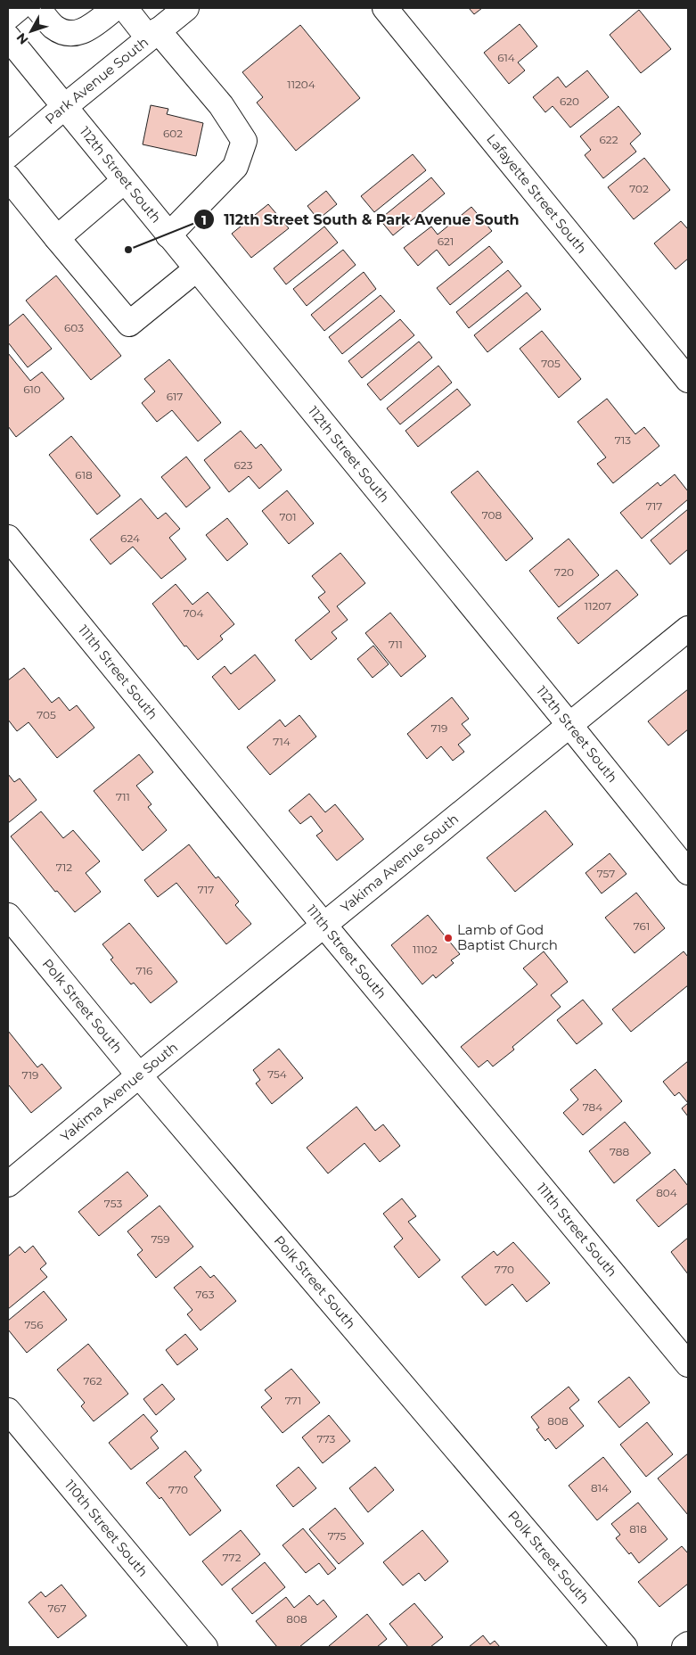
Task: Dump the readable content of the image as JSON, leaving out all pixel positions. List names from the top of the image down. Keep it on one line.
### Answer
{"streets":{"street":["Park Avenue South","112th Street South","Lafayette Street South","111th Street South","Yakima Avenue South","Polk Street South","110th Street South"]},"crossings":[["Park Avenue South","112th Street South"],["112th Street South","Yakima Avenue South"],["111th Street South","Yakima Avenue South"],["Yakima Avenue South","Polk Street South"]],"places":["112th Street South & Park Avenue South","Lamb of God Baptist Church"],"house_numbers":["614","11204","620","602","622","702","621","603","705","610","617","713","623","618","717","708","701","624","720","11207","704","711","705","719","714","711","712","757","717","761","11102","716","754","719","784","788","804","753","759","770","763","756","762","771","808","773","814","770","818","775","772","767","808"],"north":"bottom left"}
